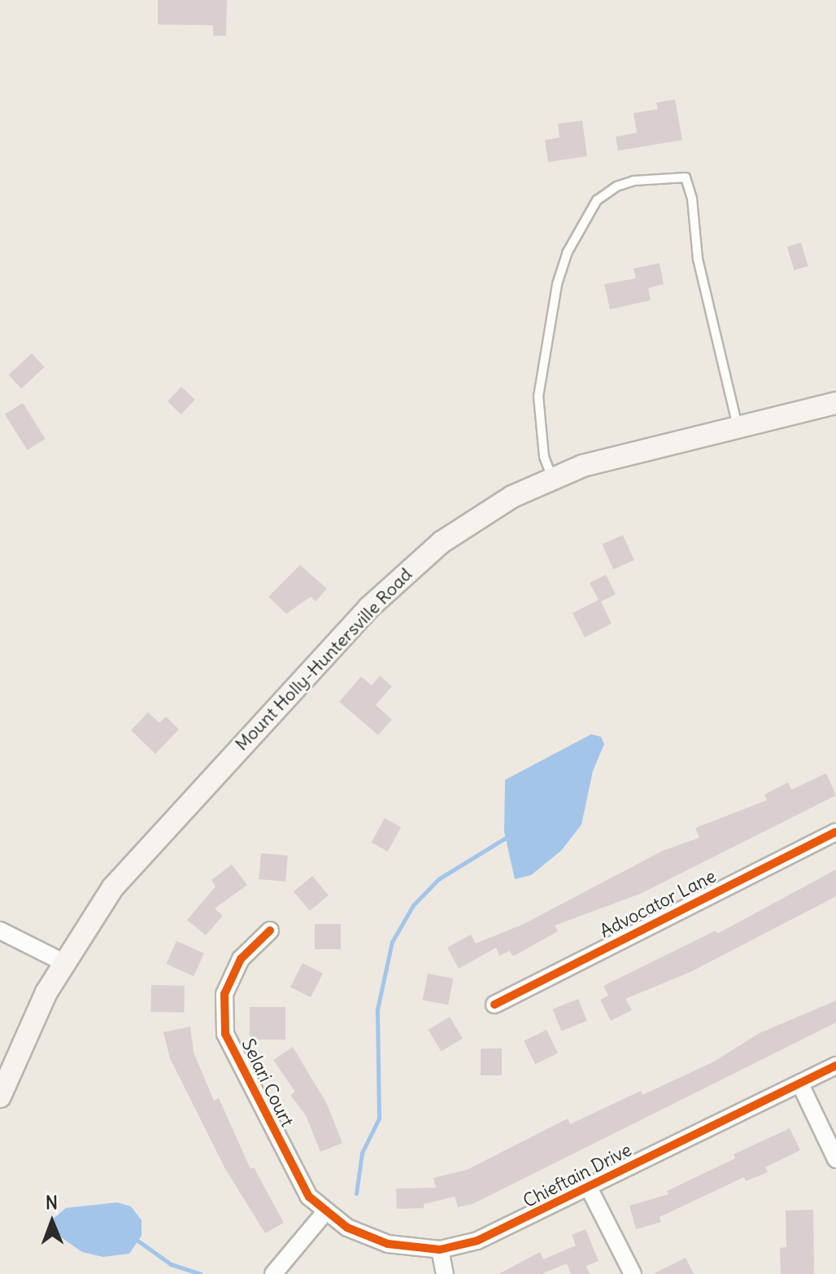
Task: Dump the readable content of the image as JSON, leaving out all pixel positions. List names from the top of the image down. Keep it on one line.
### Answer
{"streets":{"main road":["Mount Holly-Huntersville Road"],"street":["Advocator Lane","Selari Court","Chieftain Drive"]},"crossings":[["Selari Court","Chieftain Drive"]],"north":"top"}
